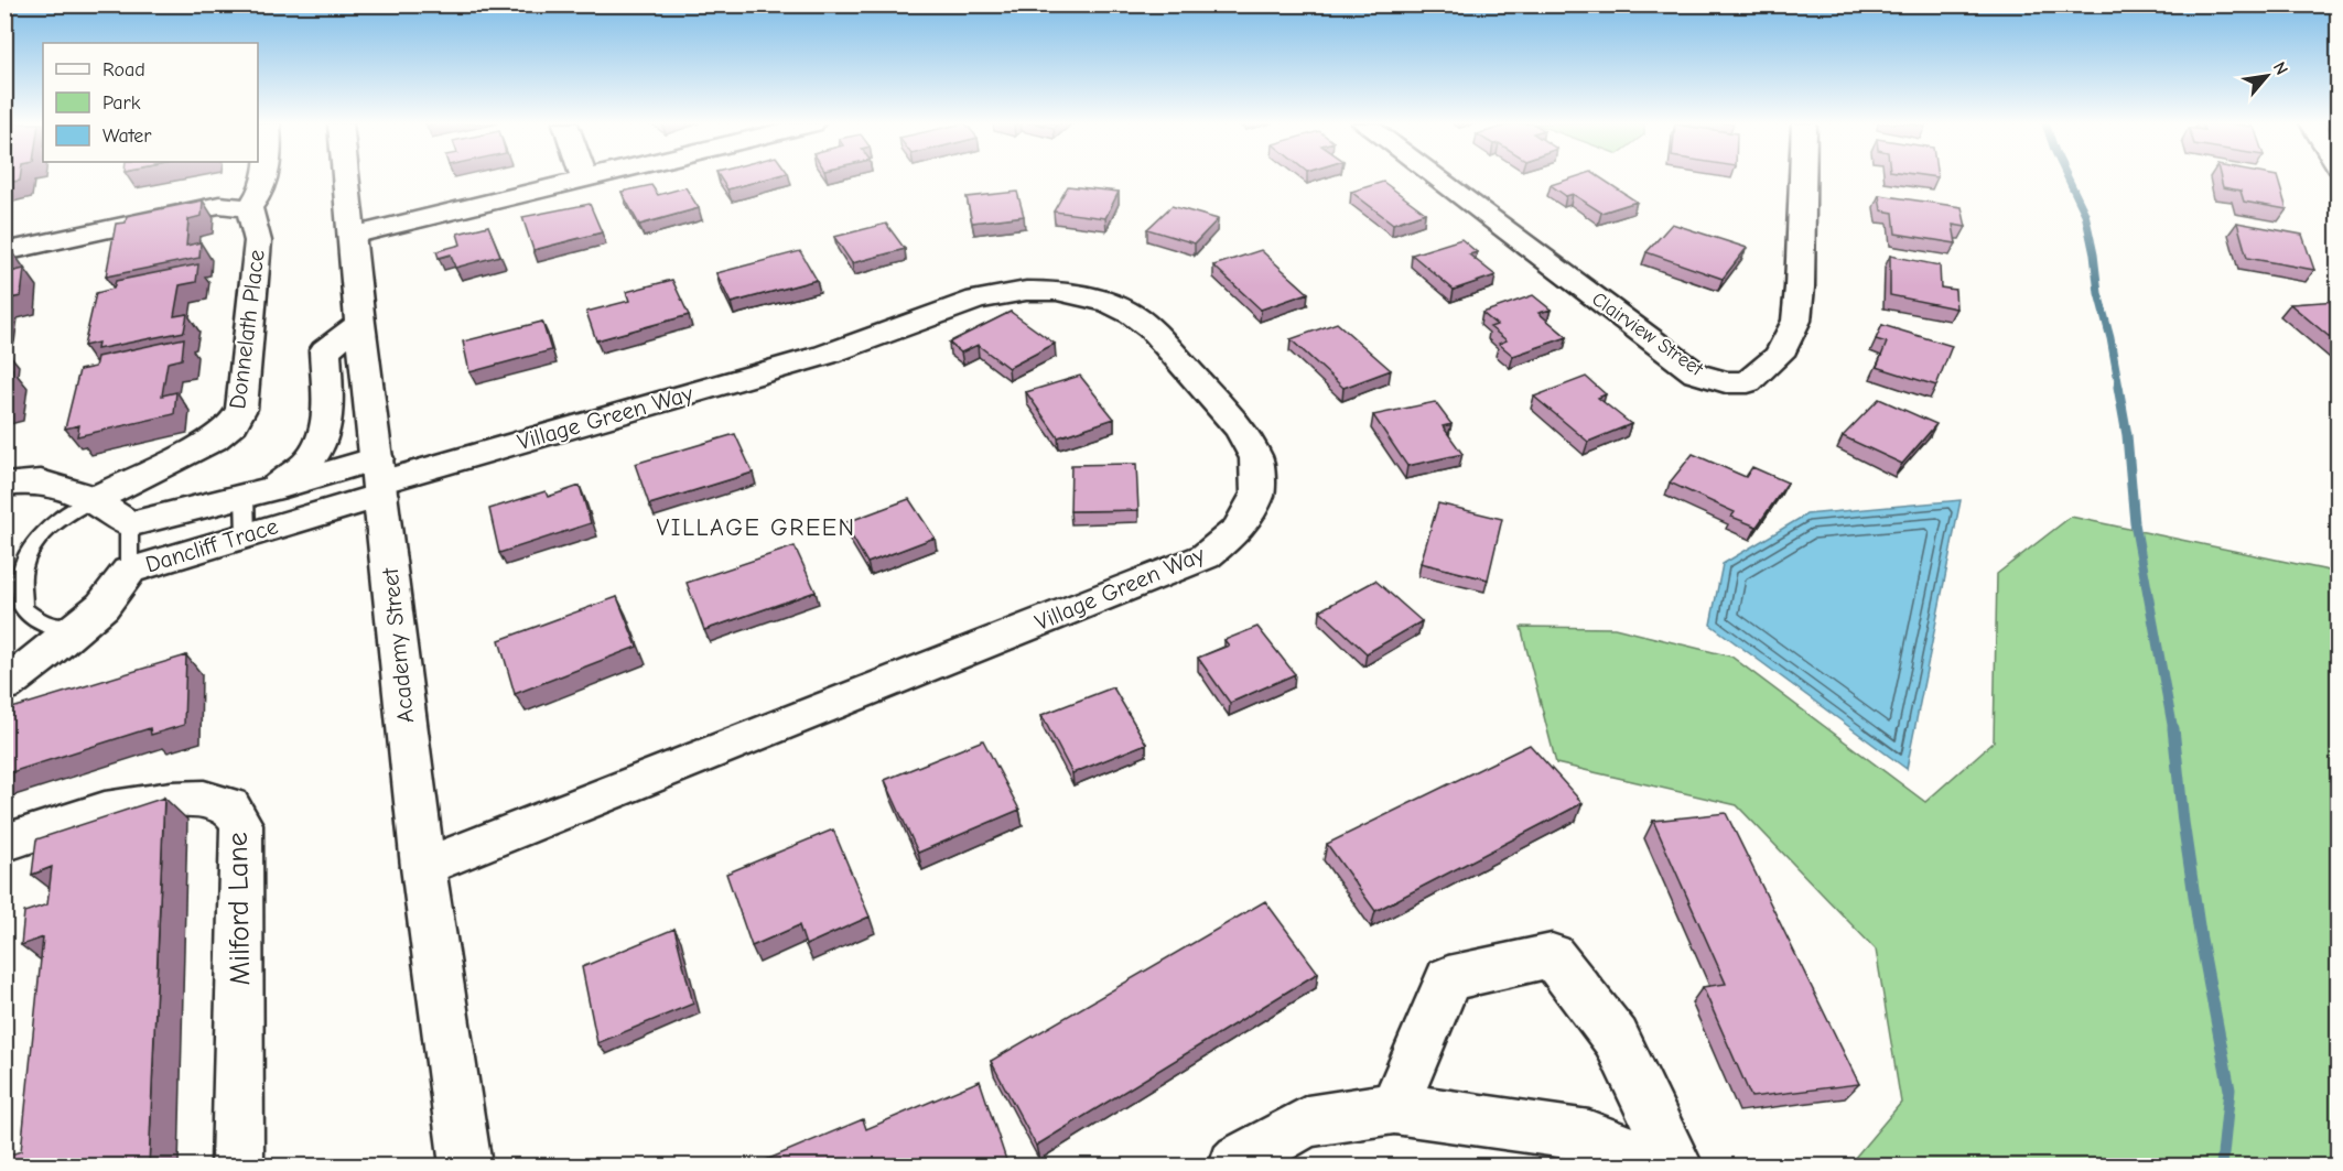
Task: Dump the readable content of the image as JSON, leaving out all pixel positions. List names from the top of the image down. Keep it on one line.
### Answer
{"streets":{"street":["Donnelath Place","Clairview Street","Village Green Way","Dancliff Trace","Academy Street","Milford Lane"]},"crossings":[["Donnelath Place","Dancliff Trace"],["Village Green Way","Dancliff Trace"],["Village Green Way","Academy Street"],["Dancliff Trace","Academy Street"]],"districts":["VILLAGE GREEN"],"legend":["Road","Park","Water"],"north":"top right"}
